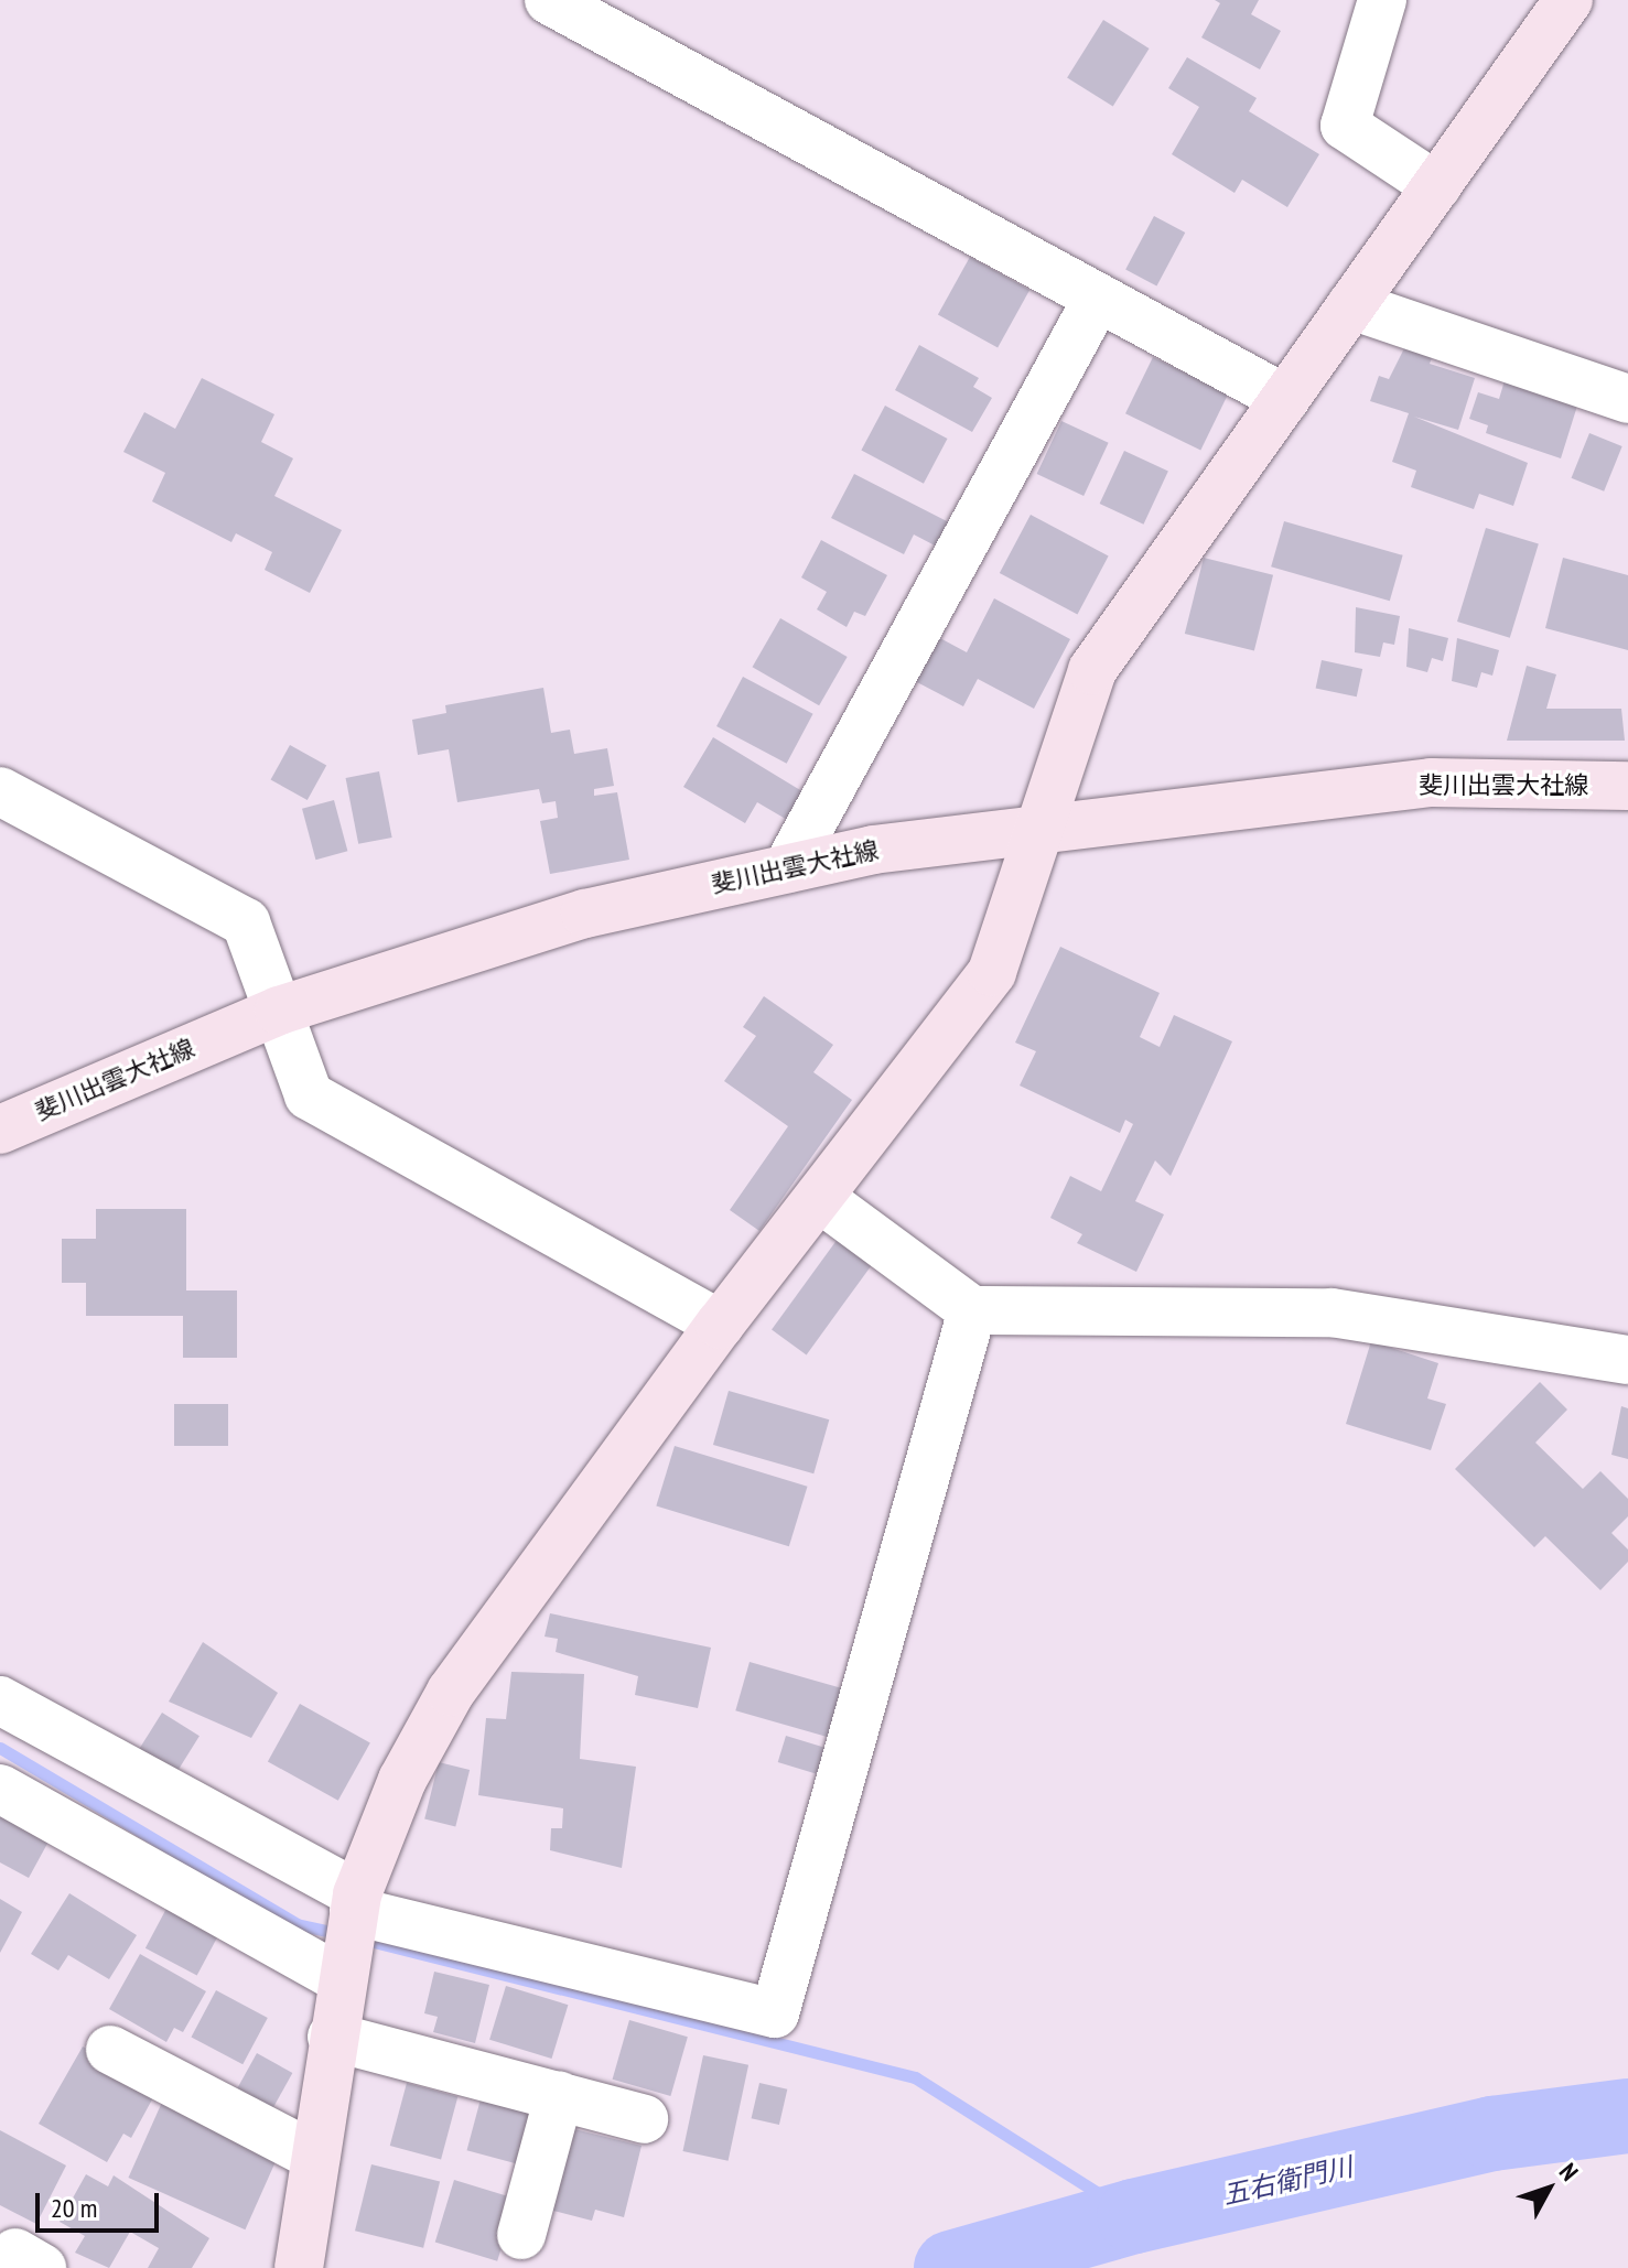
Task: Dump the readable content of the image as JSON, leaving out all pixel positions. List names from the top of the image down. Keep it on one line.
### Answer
{"streets":{"street":["斐川出雲大社線"]},"water":["五右衛門川"],"scale_bar":"20 m","north":"top right"}
